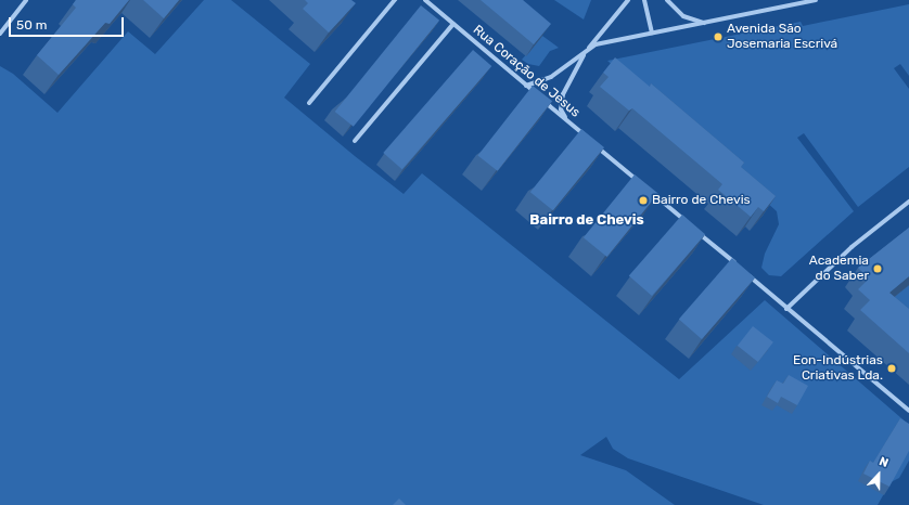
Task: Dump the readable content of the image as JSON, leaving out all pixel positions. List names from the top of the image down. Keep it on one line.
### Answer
{"streets":{"street":["Rua Coração de Jesus"]},"districts":["Bairro de Chevis"],"places":["Avenida São Josemaria Escrivá","Bairro de Chevis","Academia do Saber","Eon-Indústrias Criativas Lda."],"scale_bar":"50 m","north":"top"}
